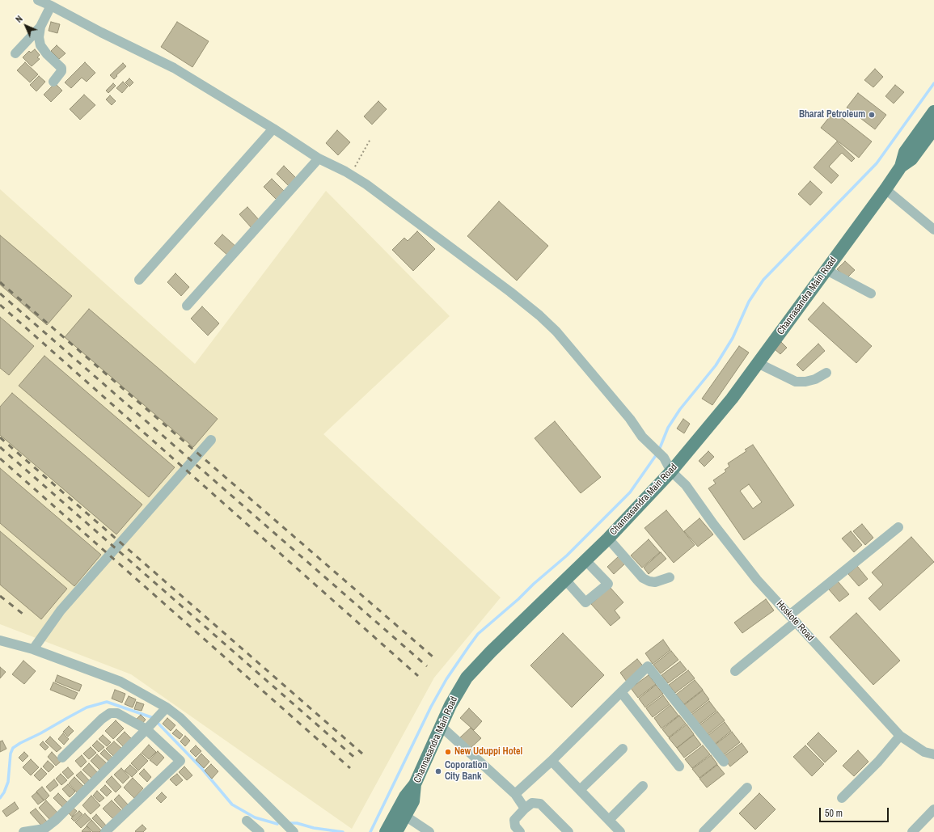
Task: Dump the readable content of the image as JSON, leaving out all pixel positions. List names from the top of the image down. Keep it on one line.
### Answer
{"streets":{"main road":["Channasandra Main Road"],"street":["Hoskote Road"]},"crossings":[["Channasandra Main Road","Hoskote Road"]],"places":["Bharat Petroleum","New Uduppi Hotel","Coporation City Bank"],"scale_bar":"50 m","north":"top left"}
